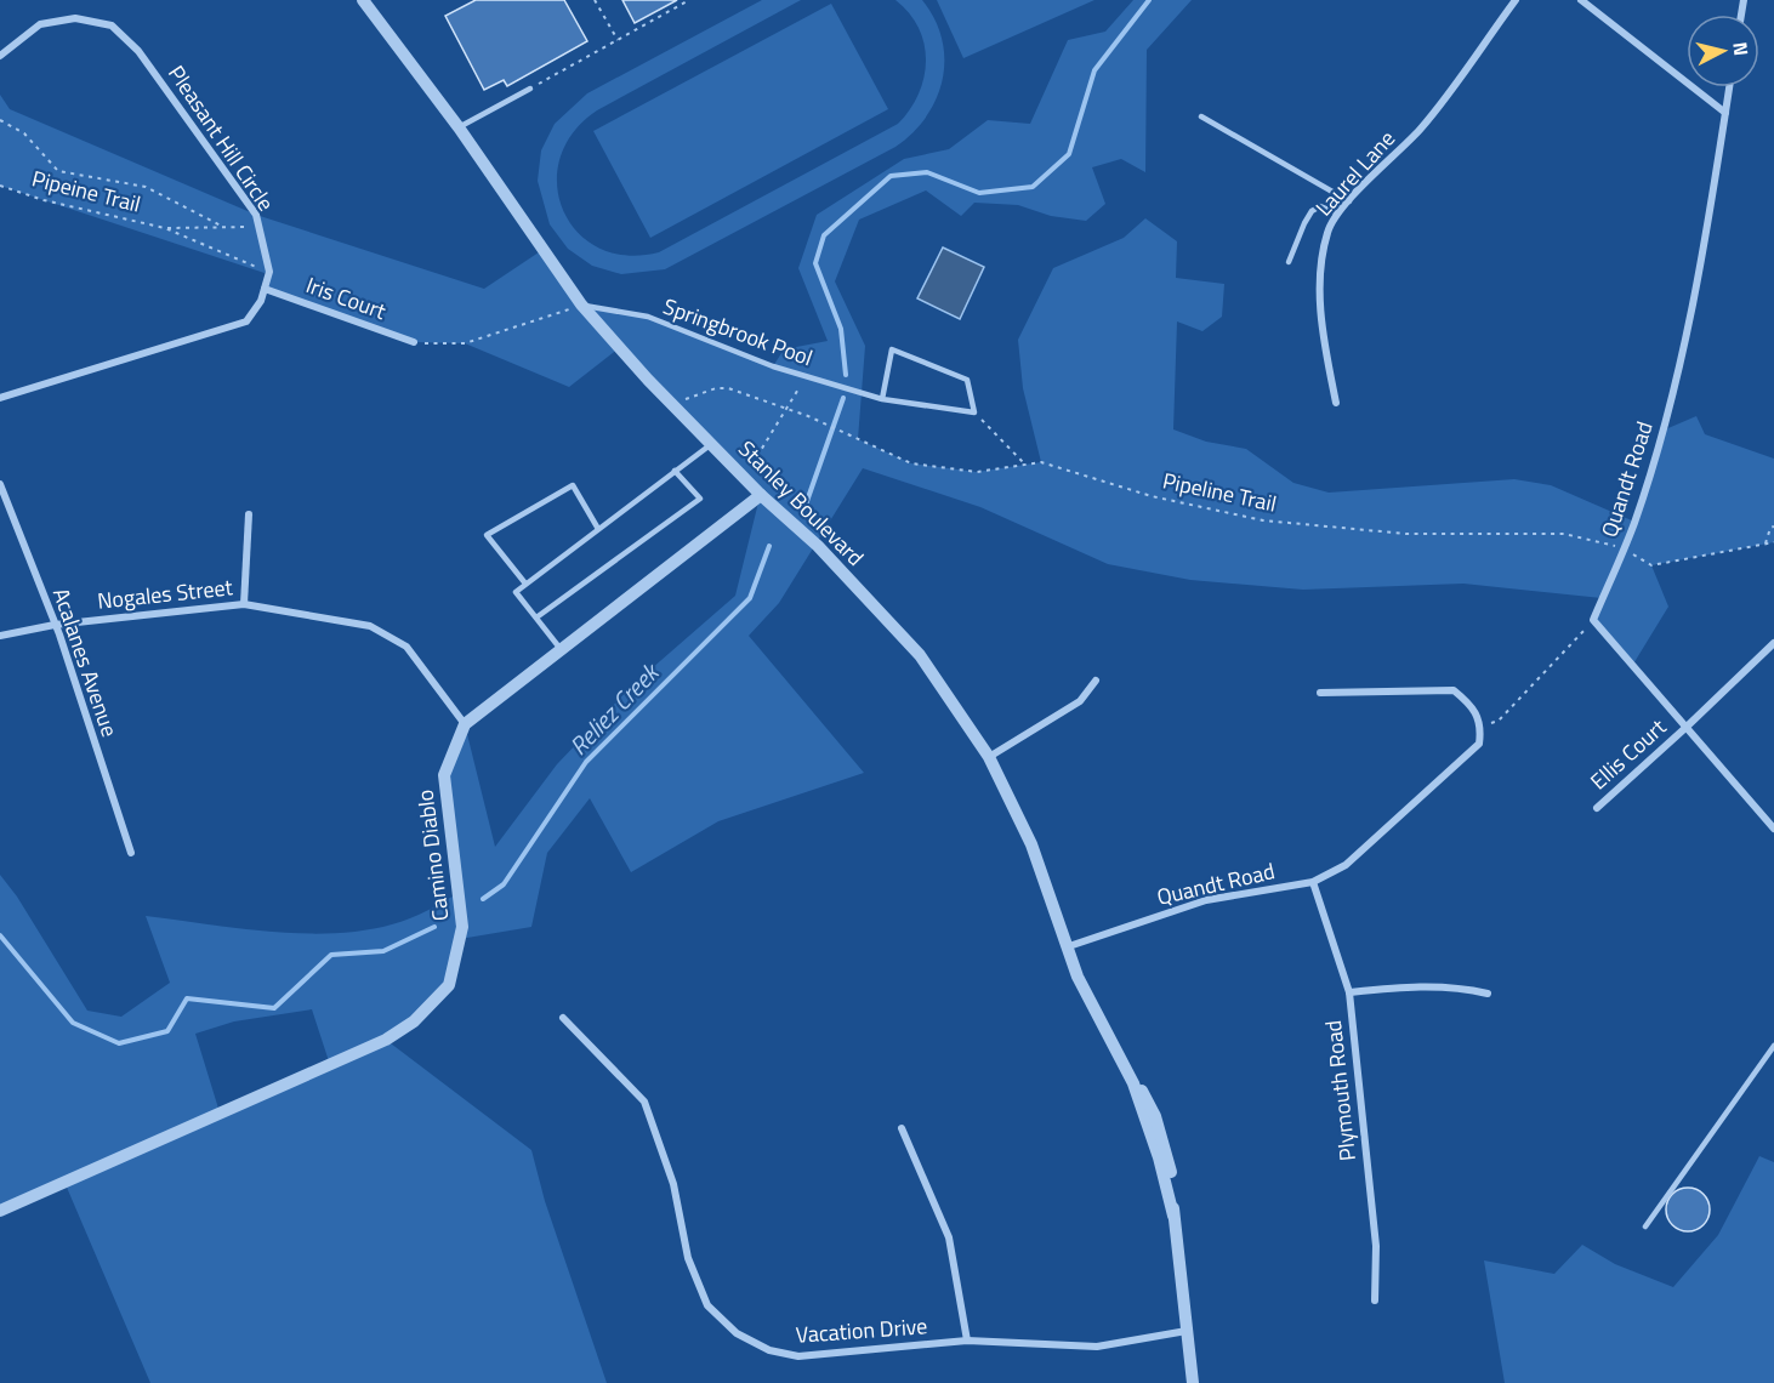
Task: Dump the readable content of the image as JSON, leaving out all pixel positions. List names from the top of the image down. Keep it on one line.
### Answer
{"streets":{"street":["Pleasant Hill Circle","Laurel Lane","Iris Court","Quandt Road","Stanley Boulevard","Nogales Street","Acalanes Avenue","Ellis Court","Camino Diablo","Plymouth Road","Vacation Drive"],"lane":["Springbrook Pool"],"path":["Pipeine Trail","Pipeline Trail"]},"crossings":[["Pleasant Hill Circle","Iris Court"],["Springbrook Pool","Stanley Boulevard"],["Quandt Road","Pipeline Trail"],["Quandt Road","Stanley Boulevard"],["Quandt Road","Plymouth Road"],["Pipeline Trail","Stanley Boulevard"],["Stanley Boulevard","Vacation Drive"],["Nogales Street","Acalanes Avenue"],["Nogales Street","Camino Diablo"]],"water":["Reliez Creek"],"north":"right"}
